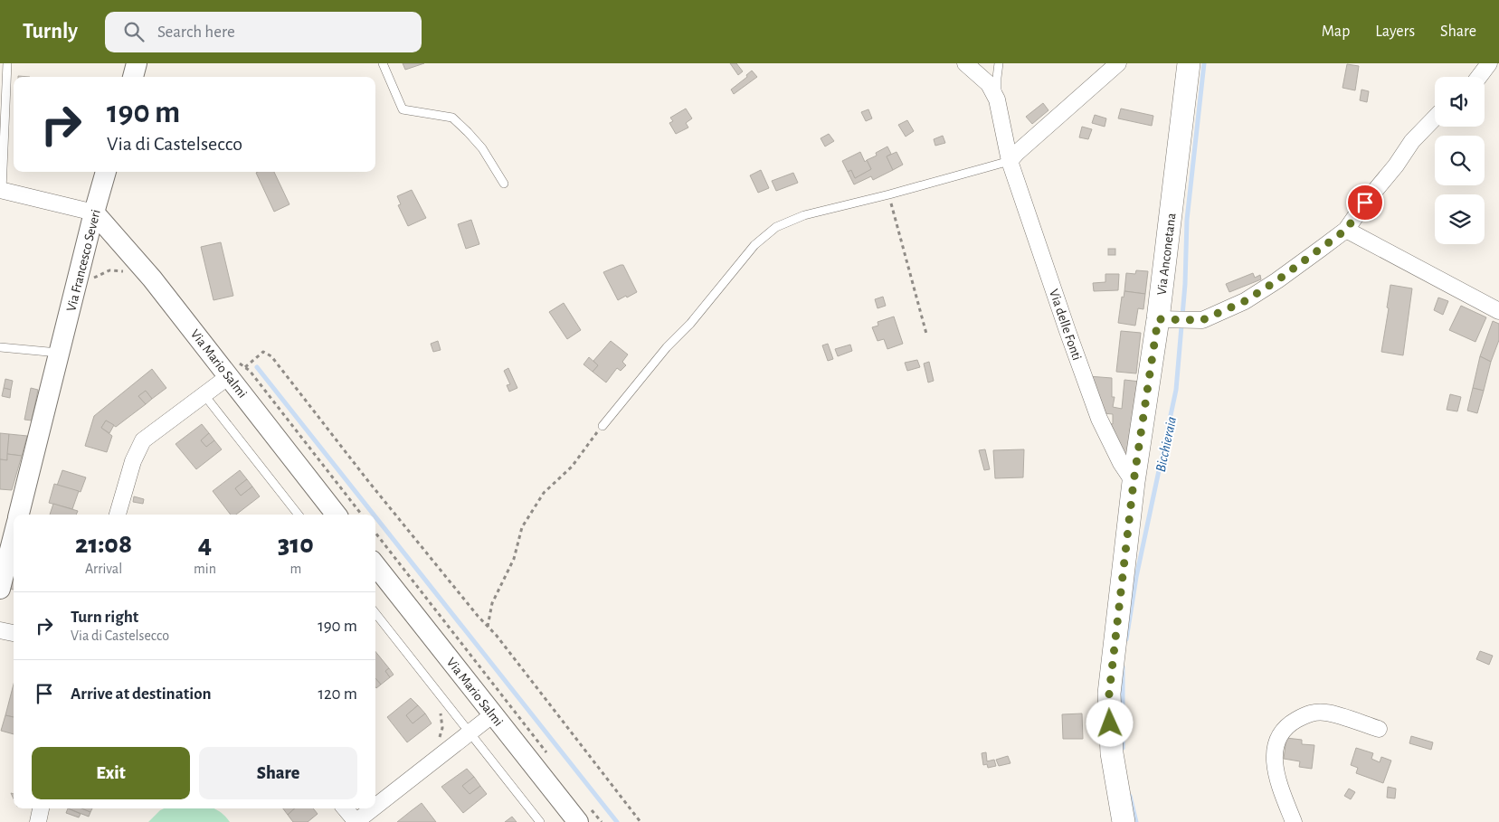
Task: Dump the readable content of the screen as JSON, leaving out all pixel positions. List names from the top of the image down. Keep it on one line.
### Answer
{"streets":{"main road":["Via Anconetana"],"street":["Via Francesco Severi","Via delle Fonti","Via Mario Salmi"]},"crossings":[["Via Anconetana","Via delle Fonti"],["Via Francesco Severi","Via Mario Salmi"]],"water":["Bicchieraia"],"page":{"header":"Turnly","search":"Search here","nav":["Map","Layers","Share"],"turn":["190 m","Via di Castelsecco"],"eta":["21:08","Arrival","4","min","310","m"],"list":[{"name":"Turn right","note":"Via di Castelsecco","value":"190 m"},{"name":"Arrive at destination","value":"120 m"}],"buttons":["Exit","Share"]}}
